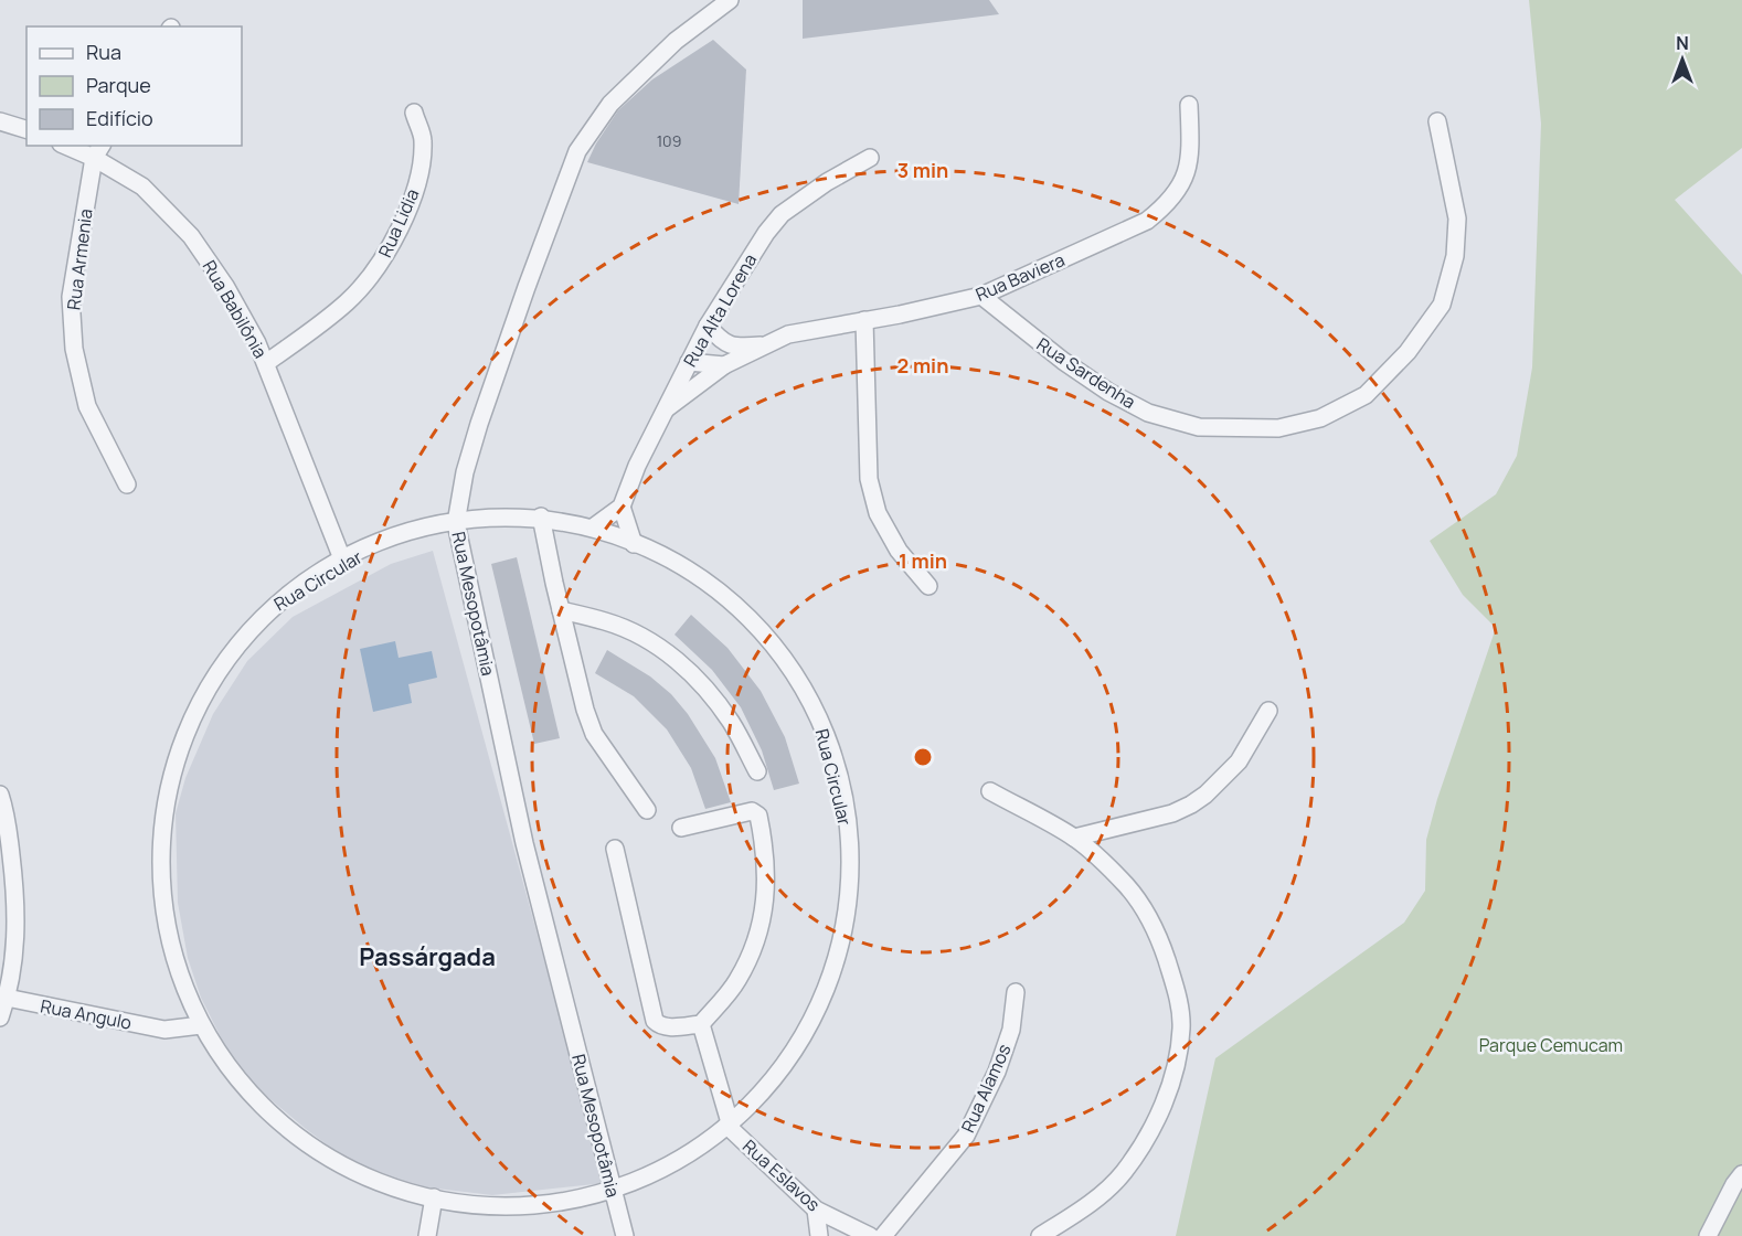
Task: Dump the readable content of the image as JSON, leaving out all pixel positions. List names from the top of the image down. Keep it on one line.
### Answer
{"streets":{"street":["Rua Lidia","Rua Armenia","Rua Baviera","Rua Babilônia","Rua Alta Lorena","Rua Sardenha","Rua Circular","Rua Mesopotâmia","Rua Angulo","Rua Alamos","Rua Eslavos"]},"crossings":[["Rua Lidia","Rua Babilônia"],["Rua Armenia","Rua Babilônia"],["Rua Baviera","Rua Alta Lorena"],["Rua Baviera","Rua Sardenha"],["Rua Babilônia","Rua Circular"],["Rua Circular","Rua Mesopotâmia"],["Rua Circular","Rua Angulo"],["Rua Circular","Rua Eslavos"]],"districts":["Passárgada"],"parks":["Parque Cemucam"],"house_numbers":["109"],"legend":["Rua","Parque","Edifício"],"north":"top","rings":["3 min","2 min","1 min"]}
